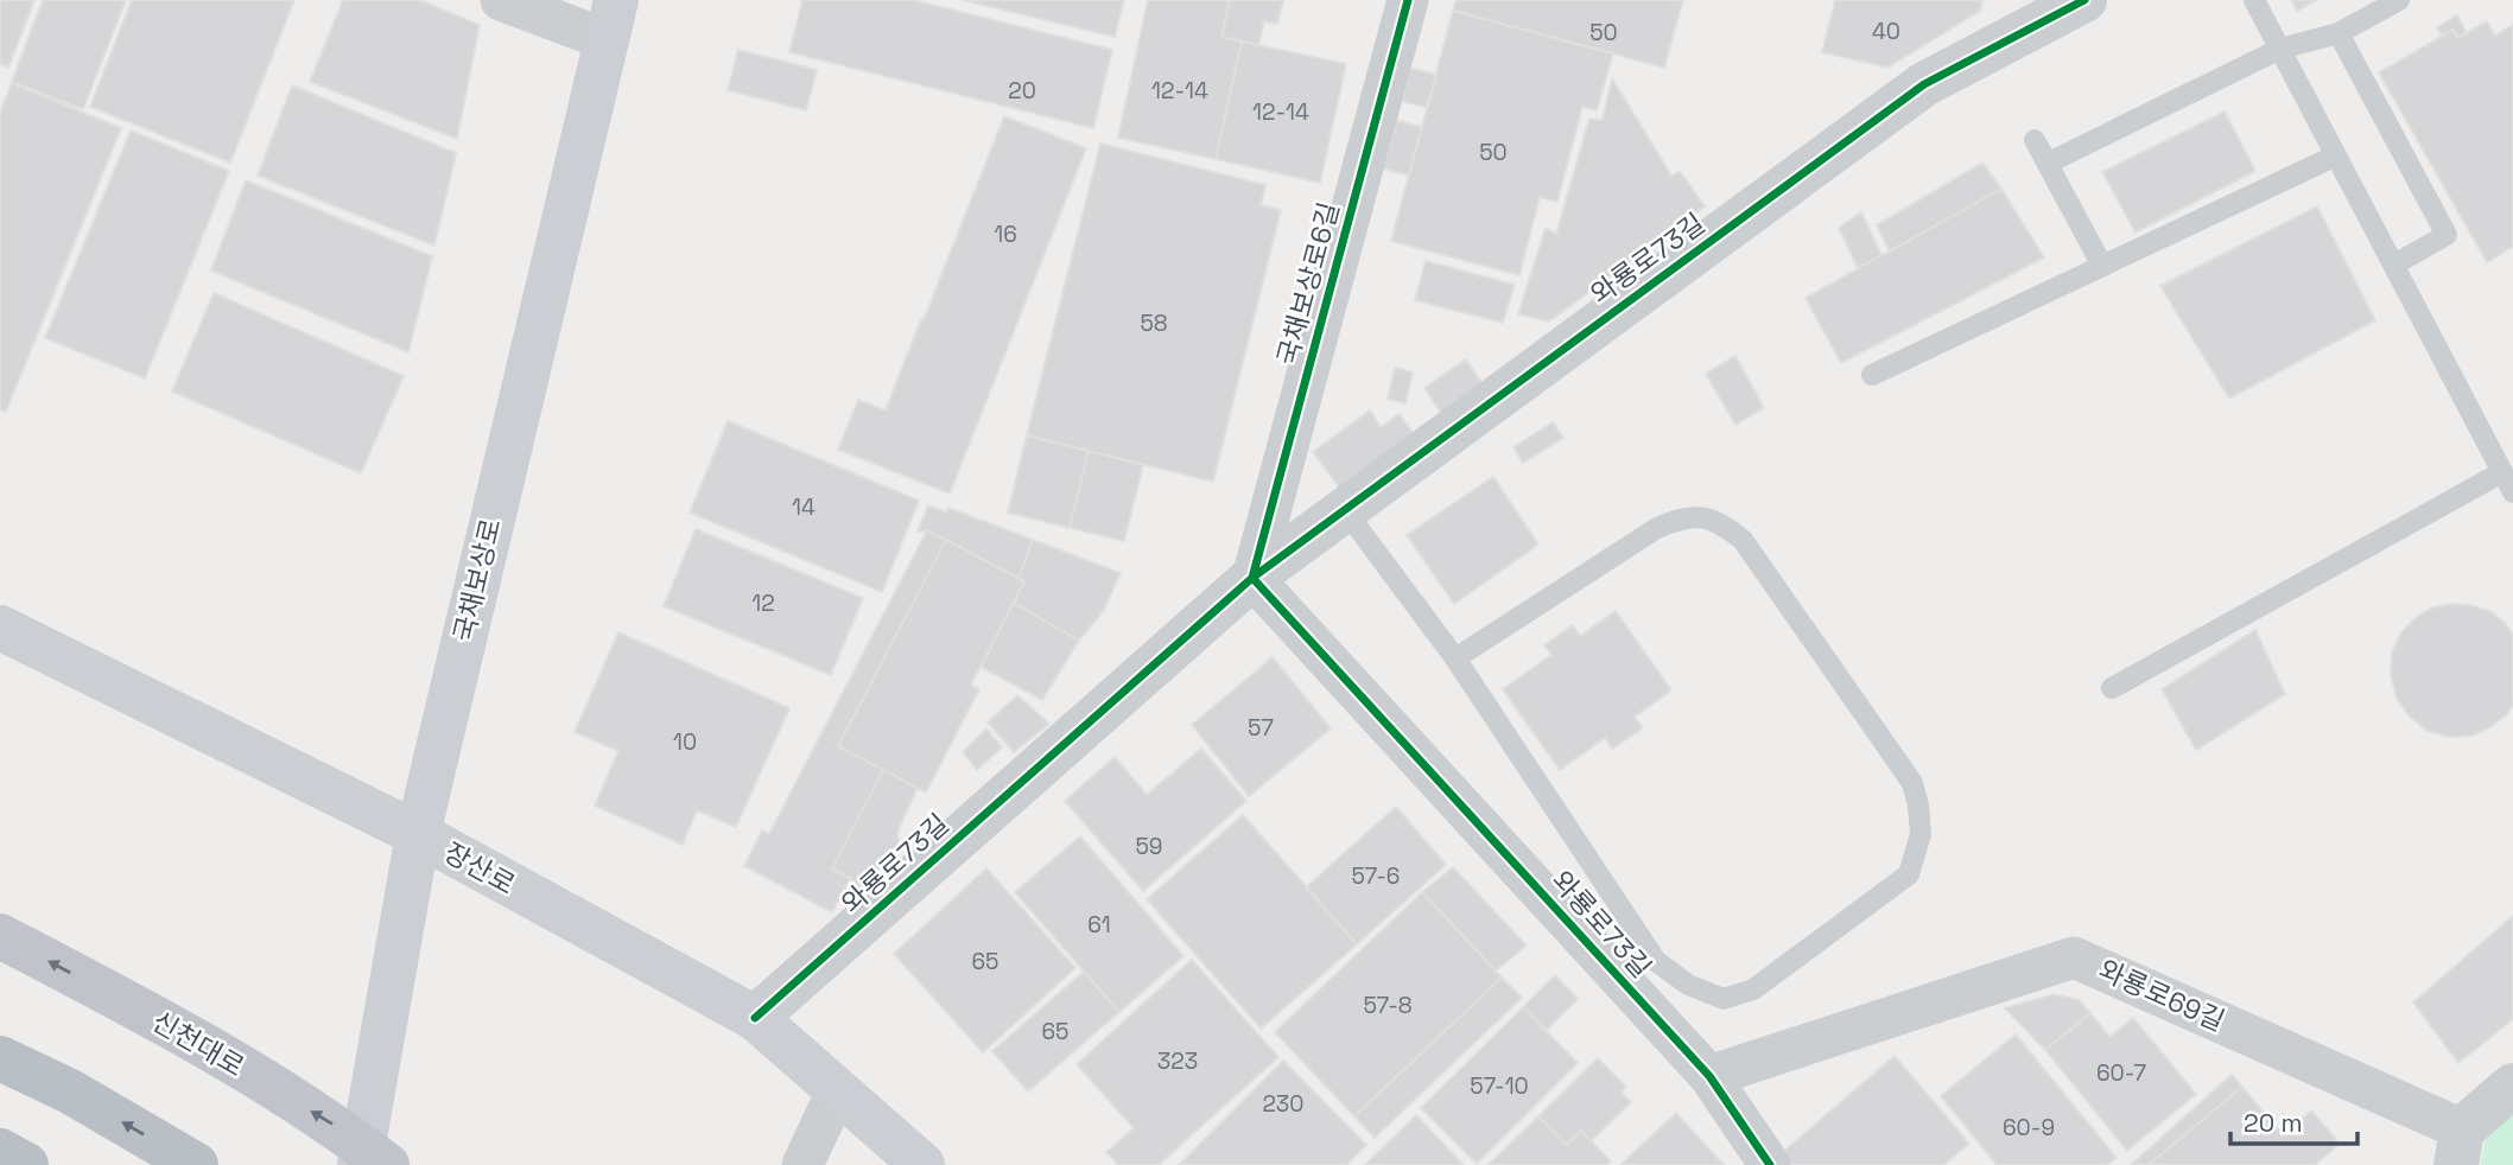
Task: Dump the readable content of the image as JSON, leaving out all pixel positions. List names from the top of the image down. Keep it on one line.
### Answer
{"streets":{"highway":["신천대로"],"main road":["국채보상로","장산로"],"street":["와룡로73길","국채보상로6길","와룡로69길"]},"crossings":[["와룡로73길","국채보상로6길"],["와룡로73길","장산로"],["와룡로73길","와룡로69길"],["국채보상로","장산로"]],"house_numbers":["40","50","20","12-14","12-14","50","16","58","14","12","57","10","59","57-6","61","65","57-8","65","323","60-7","57-10","230","60-9"],"scale_bar":"20 m"}
